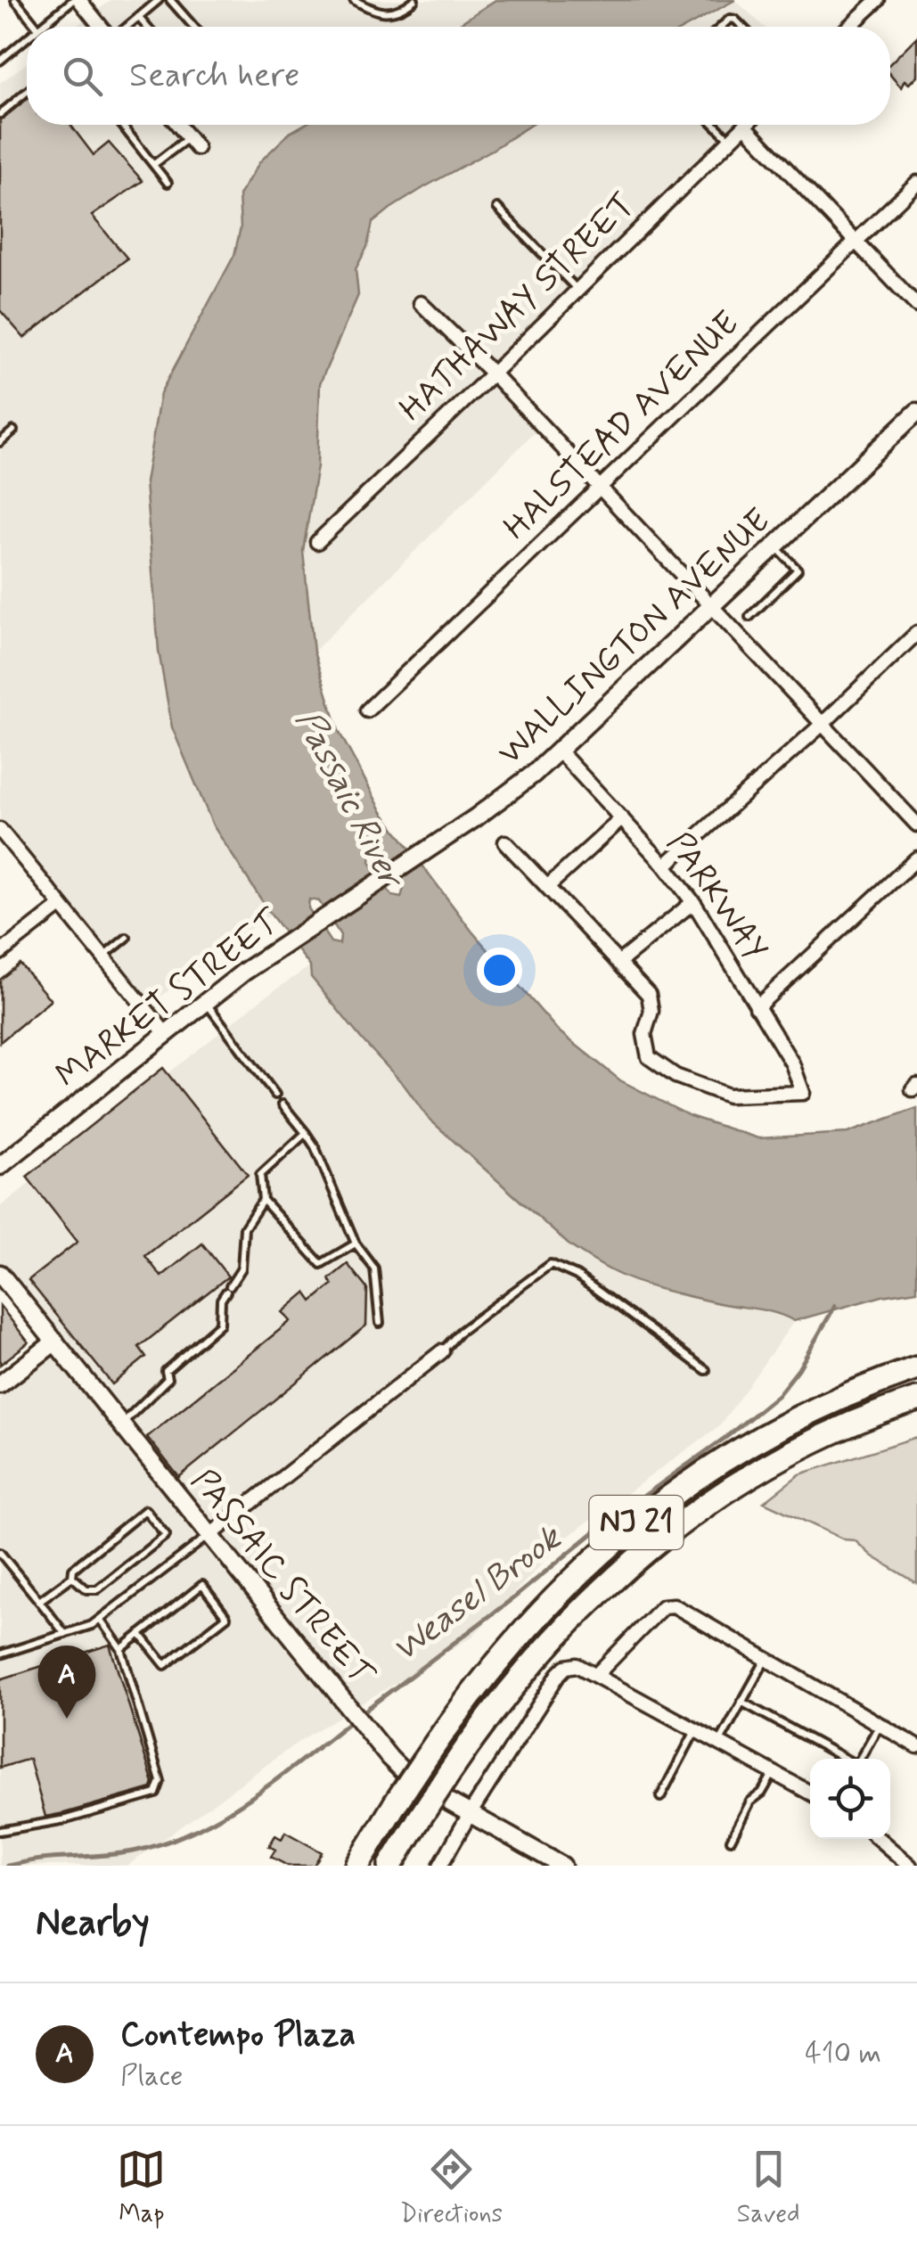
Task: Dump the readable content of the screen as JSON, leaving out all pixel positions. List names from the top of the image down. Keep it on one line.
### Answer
{"streets":{"highway":["NJ 21"],"street":["HATHAWAY STREET","HALSTEAD AVENUE","WALLINGTON AVENUE","PARKWAY","MARKET STREET","PASSAIC STREET"]},"crossings":[["WALLINGTON AVENUE","PARKWAY"],["WALLINGTON AVENUE","MARKET STREET"]],"water":["Passaic River","Weasel Brook"],"page":{"search":"Search here","pins":"A","heading":"Nearby","list":[{"mark":"A","name":"Contempo Plaza","note":"Place","value":"410 m"}],"nav":["Map","Directions","Saved"]}}
